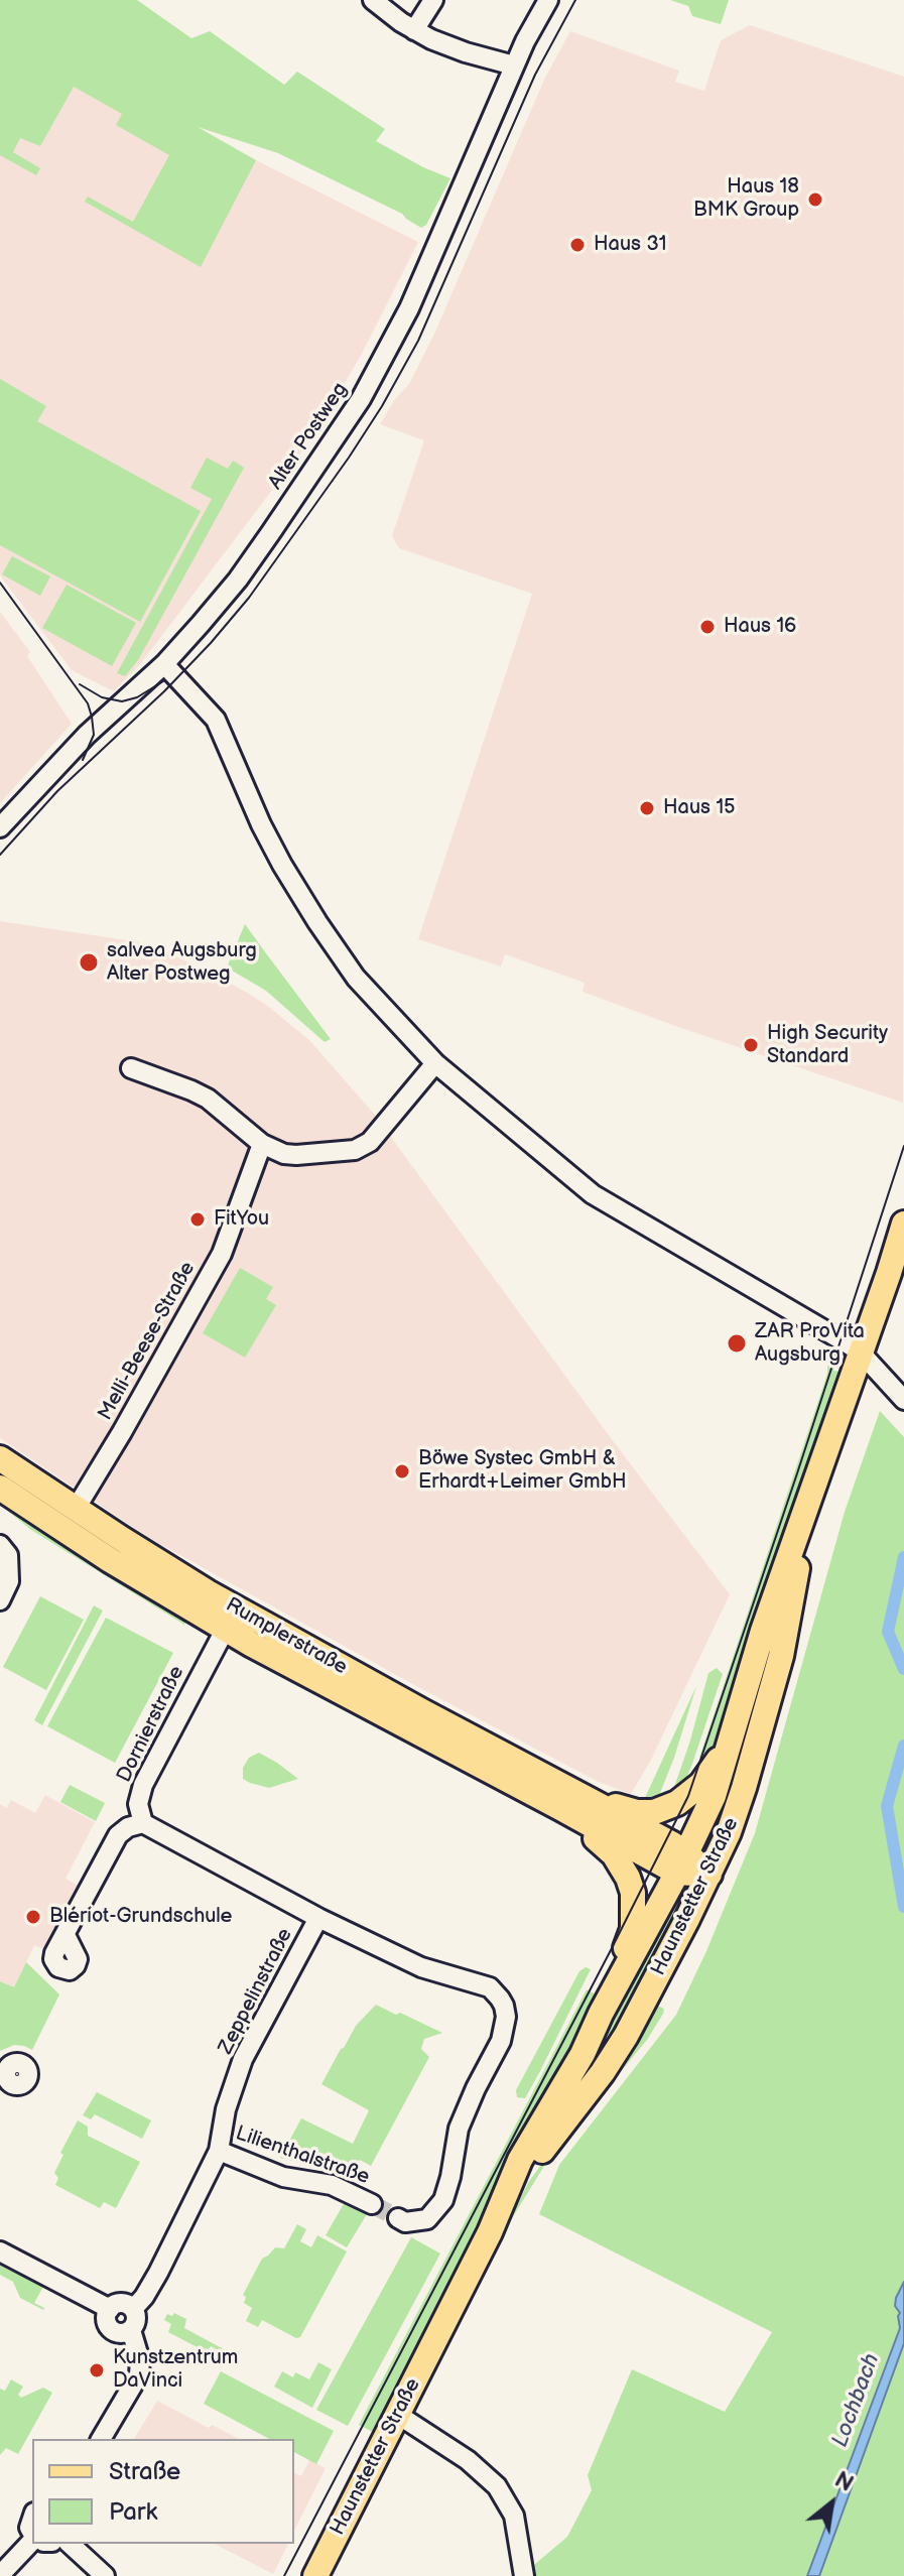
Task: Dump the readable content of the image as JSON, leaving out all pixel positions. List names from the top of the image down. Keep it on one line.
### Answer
{"streets":{"main road":["Rumplerstraße","Haunstetter Straße"],"street":["Alter Postweg","Melli-Beese-Straße","Dornierstraße","Zeppelinstraße","Lilienthalstraße"]},"crossings":[["Melli-Beese-Straße","Rumplerstraße"],["Rumplerstraße","Dornierstraße"],["Rumplerstraße","Haunstetter Straße"],["Dornierstraße","Zeppelinstraße"],["Zeppelinstraße","Lilienthalstraße"]],"water":["Lochbach"],"places":["Haus 18 BMK Group","Haus 31","Haus 16","Haus 15","salvea Augsburg Alter Postweg","High Security Standard","FitYou","ZAR ProVita Augsburg","Böwe Systec GmbH & Erhardt+Leimer GmbH","Blériot-Grundschule","Kunstzentrum DaVinci"],"legend":["Straße","Park"],"north":"top right"}
